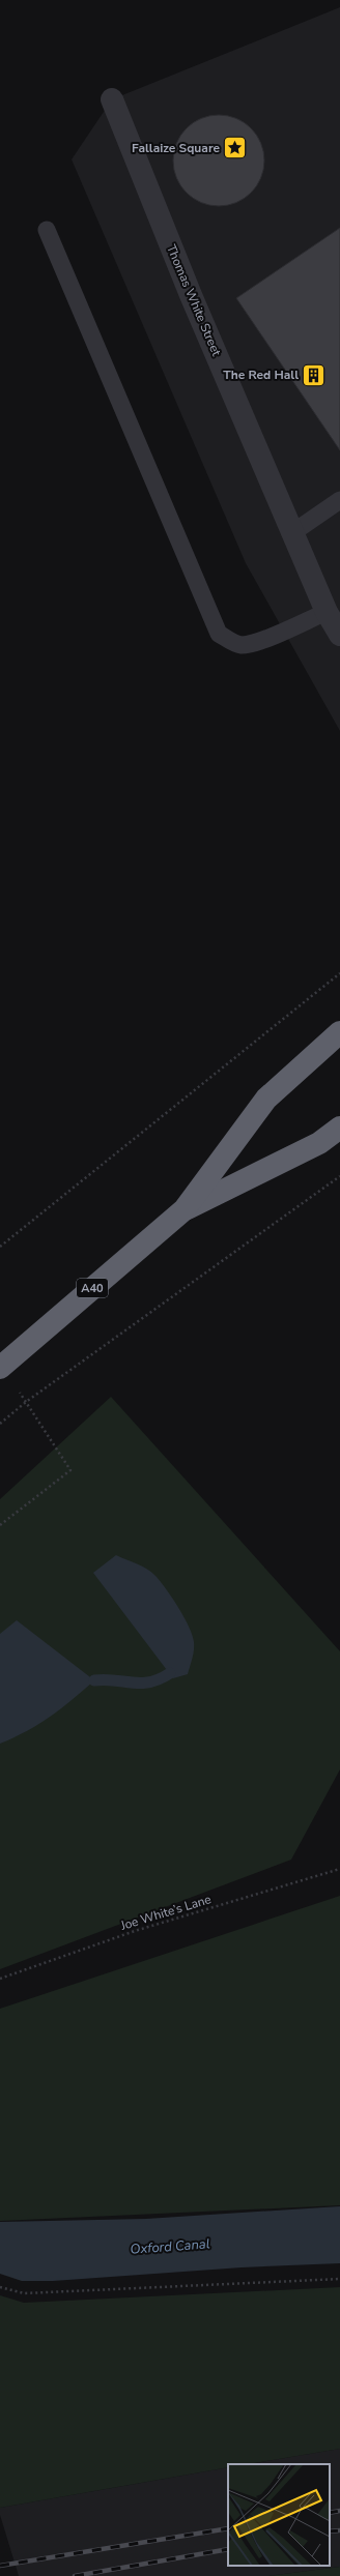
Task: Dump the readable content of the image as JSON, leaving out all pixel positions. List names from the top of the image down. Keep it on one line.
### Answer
{"streets":{"highway":["A40"],"street":["Thomas White Street"],"path":["Joe White’s Lane"]},"water":["Oxford Canal"],"places":{"place":["Fallaize Square"],"building":["The Red Hall"]}}
